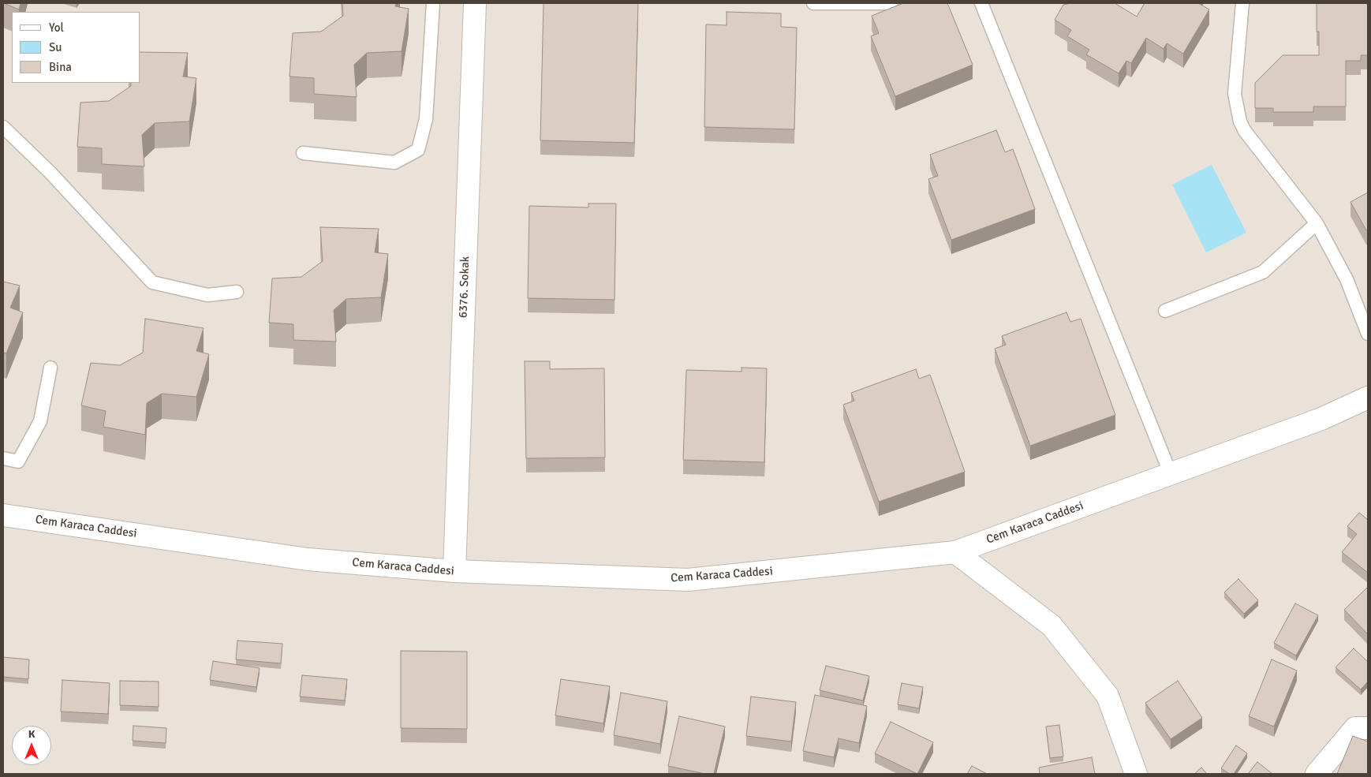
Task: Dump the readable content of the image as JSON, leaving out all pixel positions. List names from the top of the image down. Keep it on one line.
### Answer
{"streets":{"street":["6376. Sokak","Cem Karaca Caddesi"]},"crossings":[["6376. Sokak","Cem Karaca Caddesi"]],"legend":["Yol","Su","Bina"],"north":"top"}
